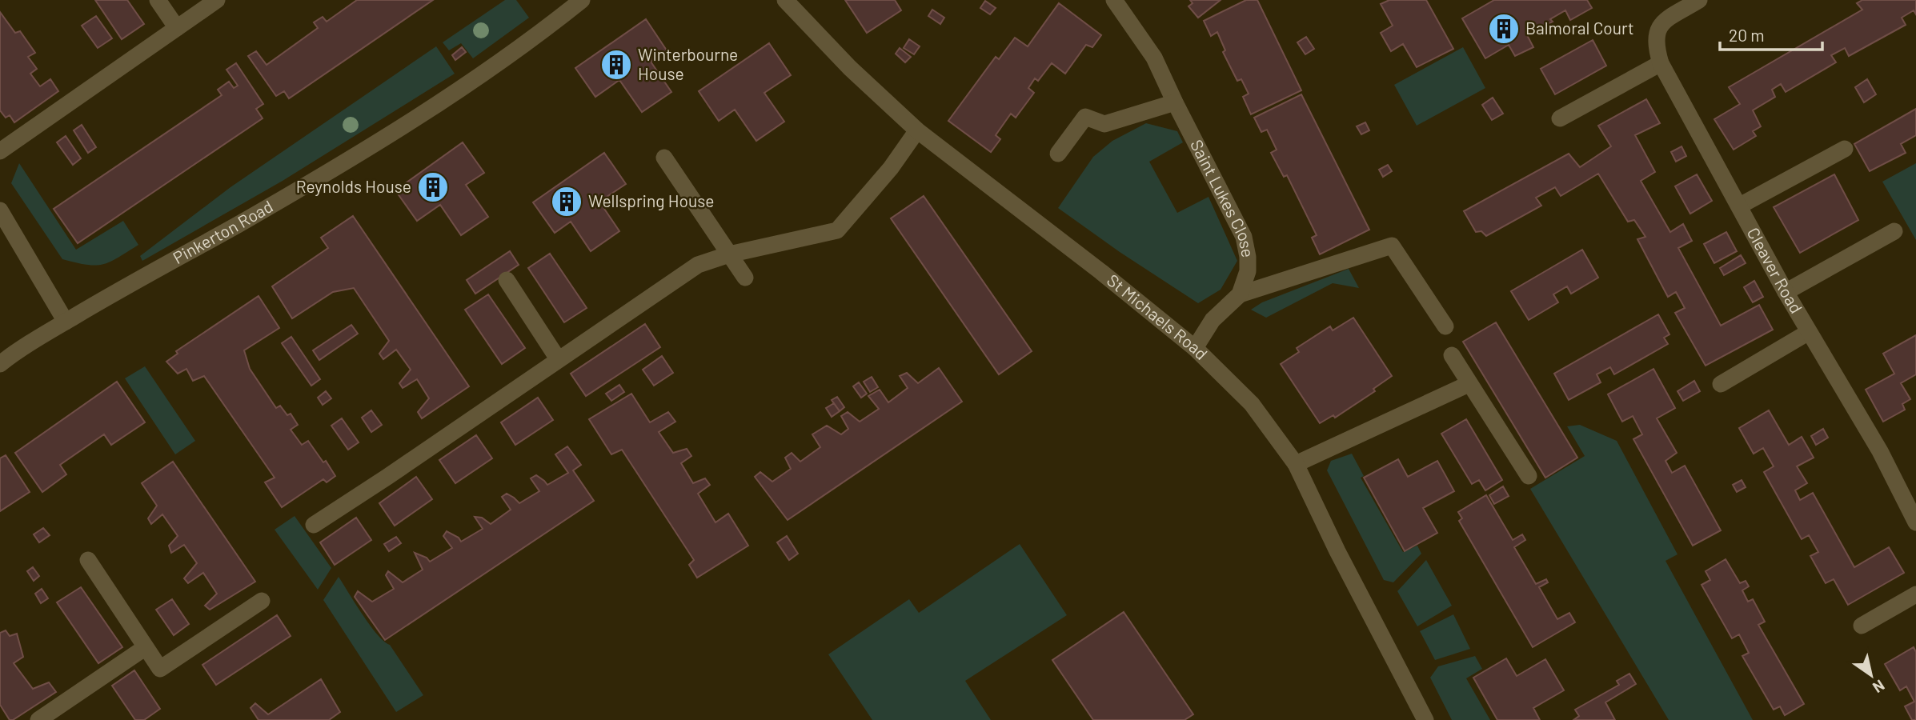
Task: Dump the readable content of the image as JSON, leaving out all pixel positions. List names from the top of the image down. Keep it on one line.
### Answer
{"streets":{"street":["Saint Lukes Close","Pinkerton Road","Cleaver Road","St Michaels Road"]},"places":{"building":["Balmoral Court","Winterbourne House","Reynolds House","Wellspring House"]},"scale_bar":"20 m","north":"bottom right"}
